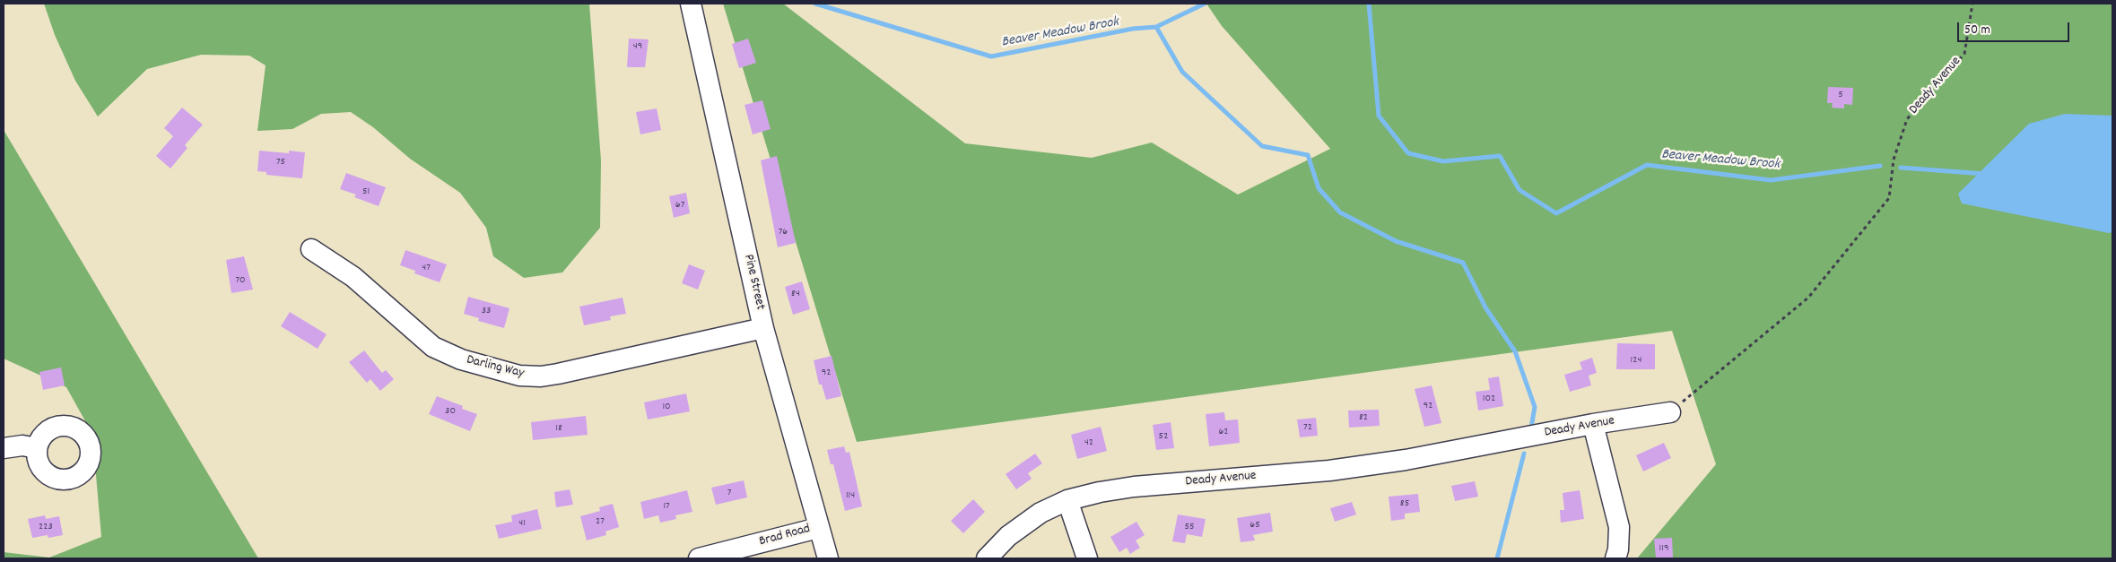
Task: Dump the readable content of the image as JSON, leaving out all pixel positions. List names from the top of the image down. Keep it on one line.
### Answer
{"streets":{"street":["Deady Avenue","Pine Street","Darling Way","Brad Road"]},"crossings":[["Pine Street","Darling Way"],["Pine Street","Brad Road"]],"water":["Beaver Meadow Brook"],"house_numbers":["49","5","75","51","67","76","47","70","84","33","124","92","102","92","10","30","82","72","18","62","52","42","7","114","85","17","27","41","65","223","55","119"],"scale_bar":"50 m"}
